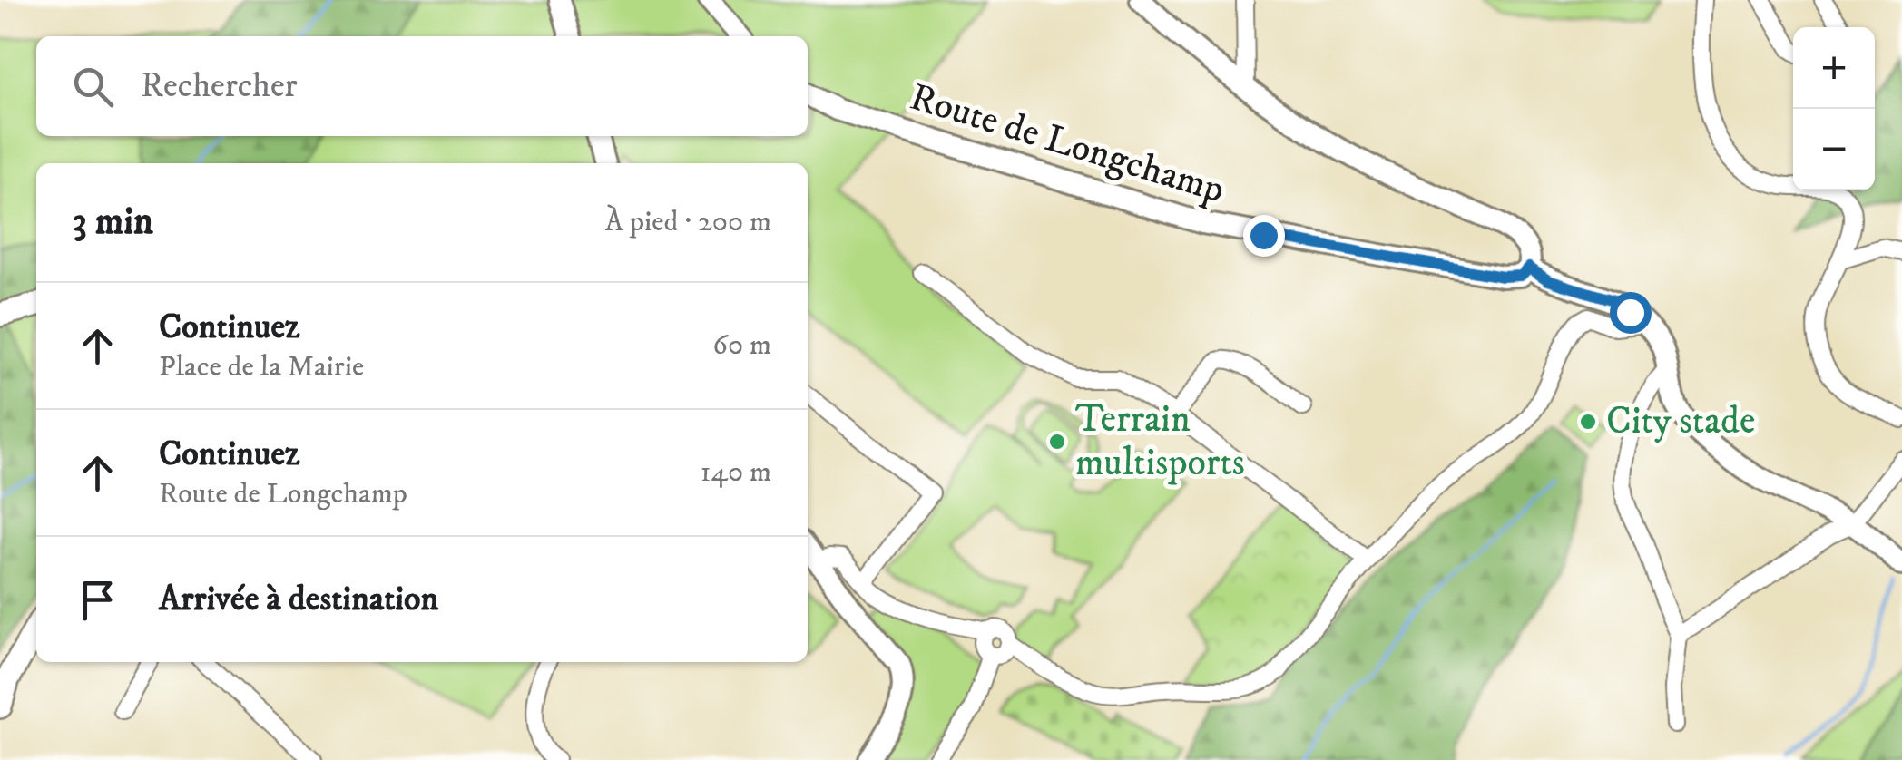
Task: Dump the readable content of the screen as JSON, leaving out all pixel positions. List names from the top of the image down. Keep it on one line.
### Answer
{"streets":{"street":["Route de Longchamp"]},"places":["City stade","Terrain multisports"],"page":{"map_buttons":["+","−"],"search":"Rechercher","heading":["3 min","À pied · 200 m"],"list":[["Continuez","Place de la Mairie","60 m"],["Continuez","Route de Longchamp","140 m"],"Arrivée à destination"]}}
